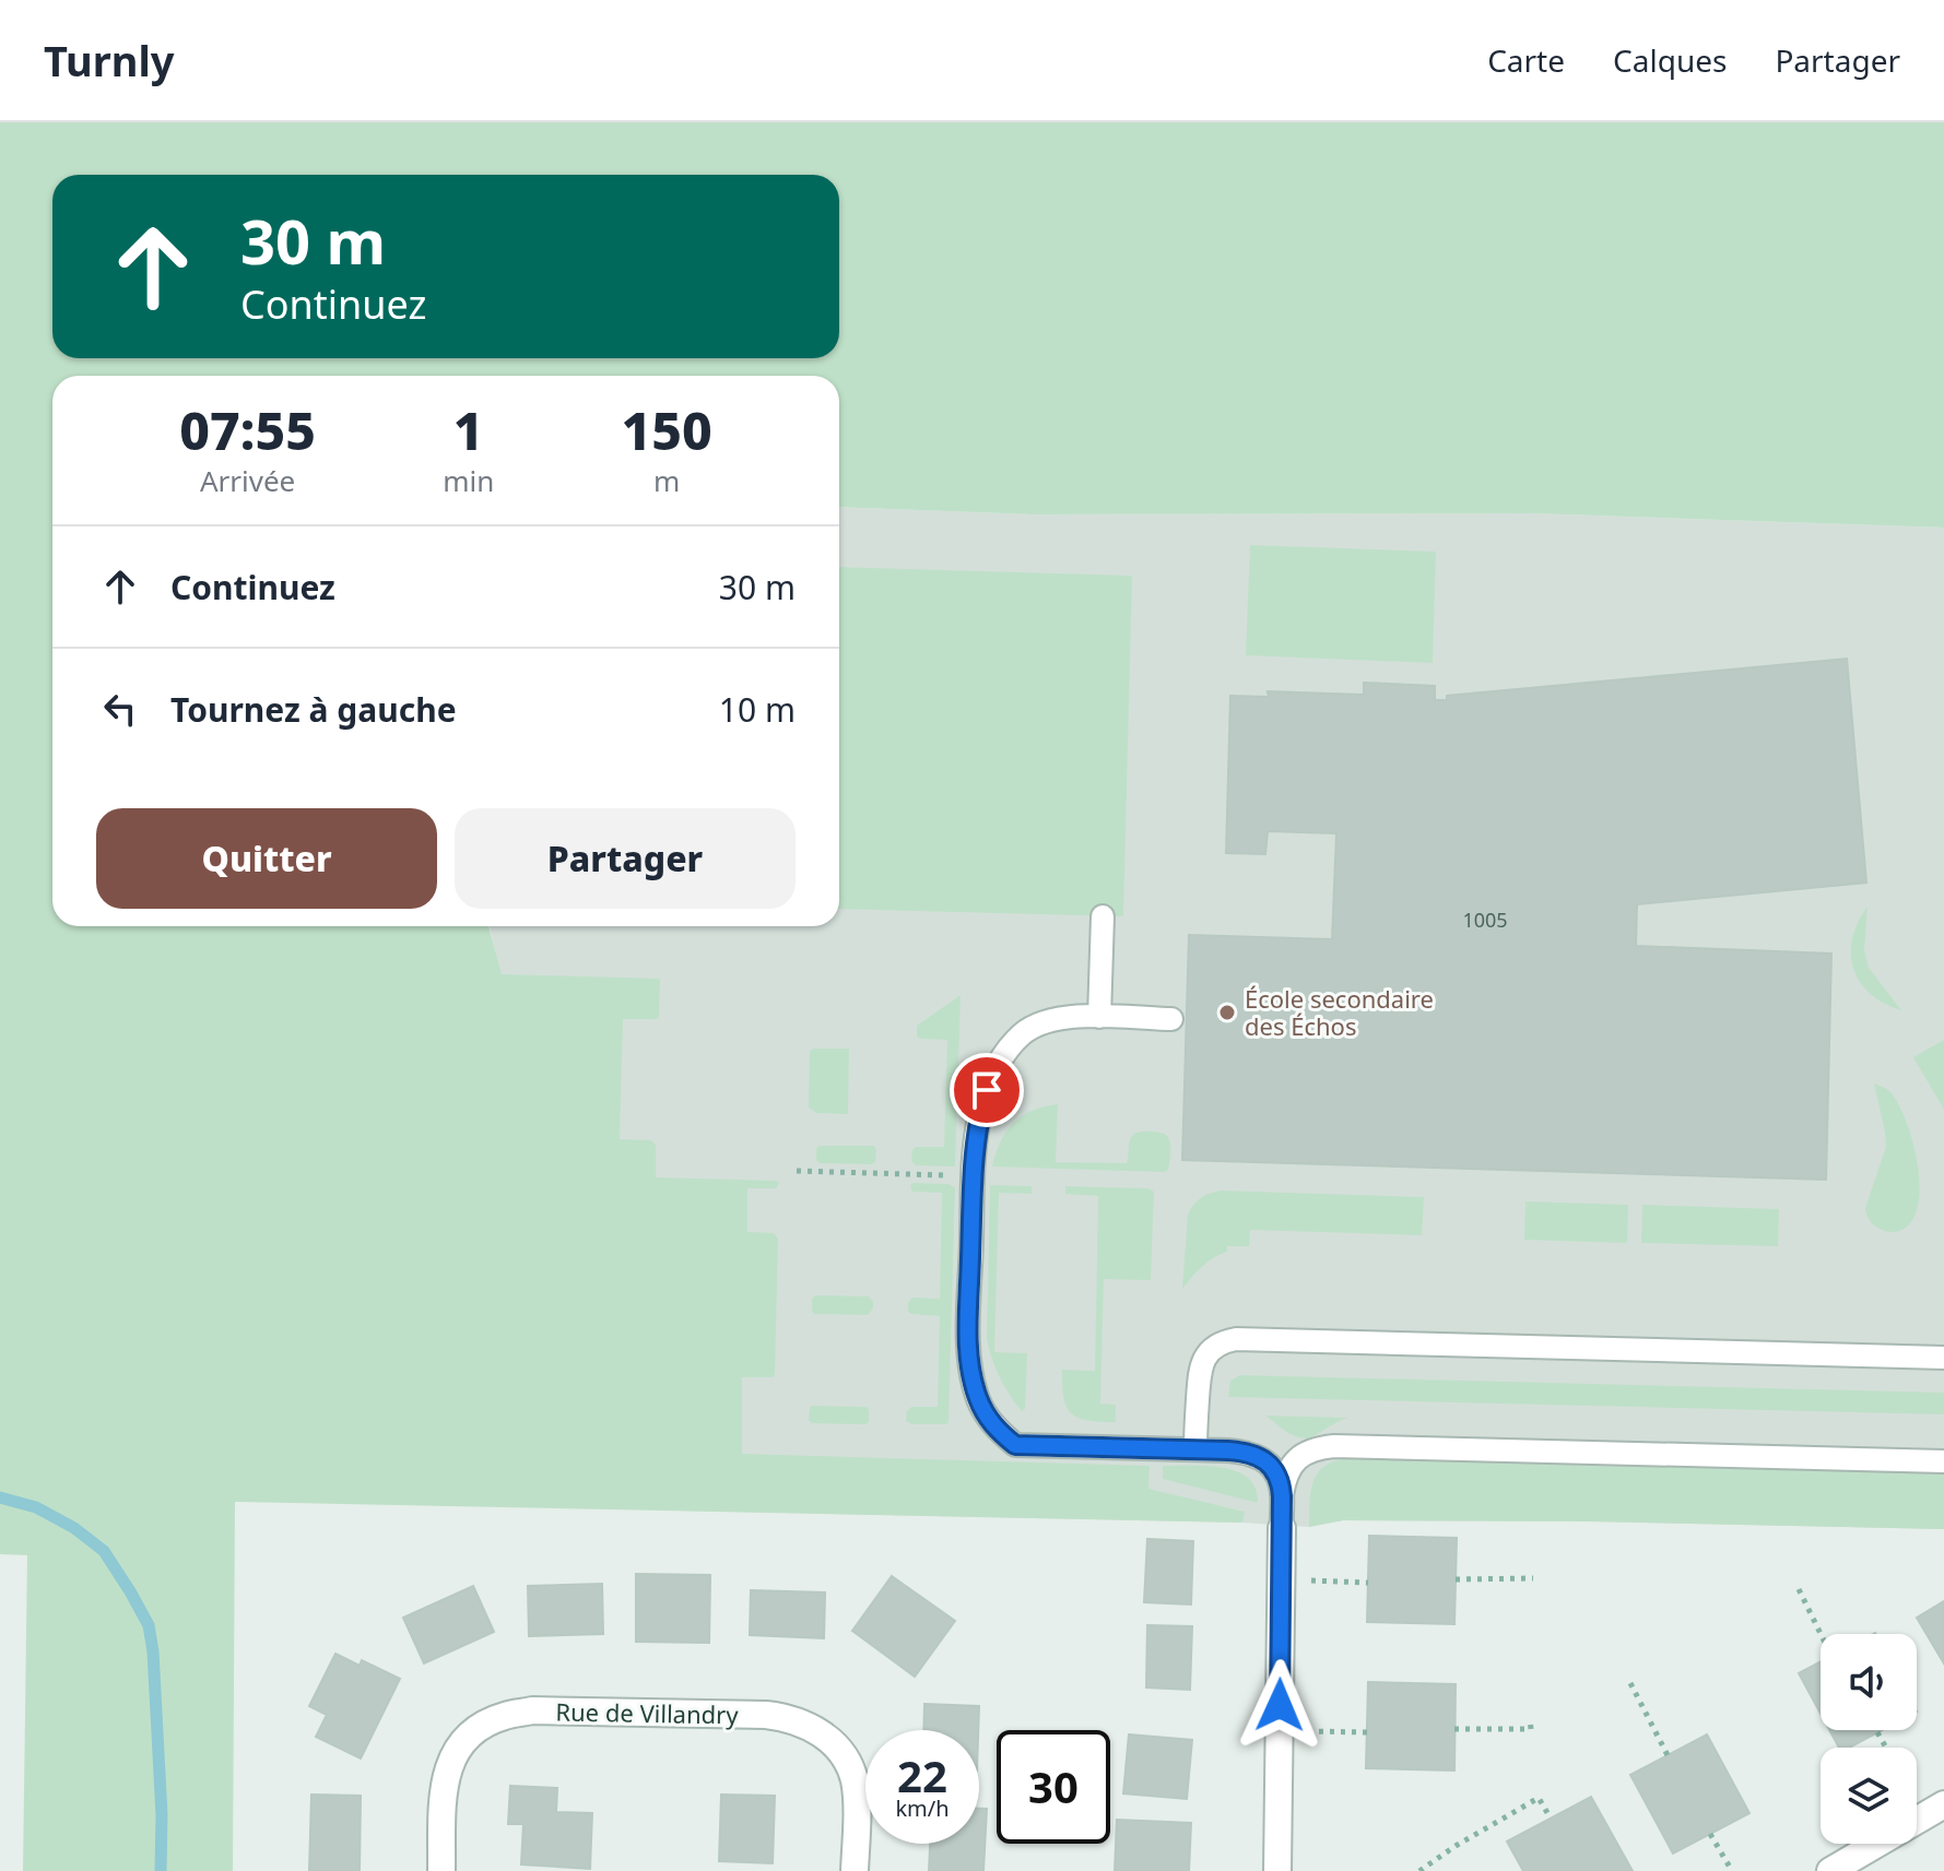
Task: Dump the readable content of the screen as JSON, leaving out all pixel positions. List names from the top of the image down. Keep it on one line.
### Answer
{"streets":{"street":["Rue de Villandry"]},"places":["École secondaire des Échos"],"house_numbers":["1005"],"page":{"header":"Turnly","nav":["Carte","Calques","Partager"],"turn":["30 m","Continuez"],"eta":["07:55","Arrivée","1","min","150","m"],"list":[{"name":"Continuez","value":"30 m"},{"name":"Tournez à gauche","value":"10 m"}],"buttons":["Quitter","Partager"],"speed":"22 km/h","limit":"30"}}
